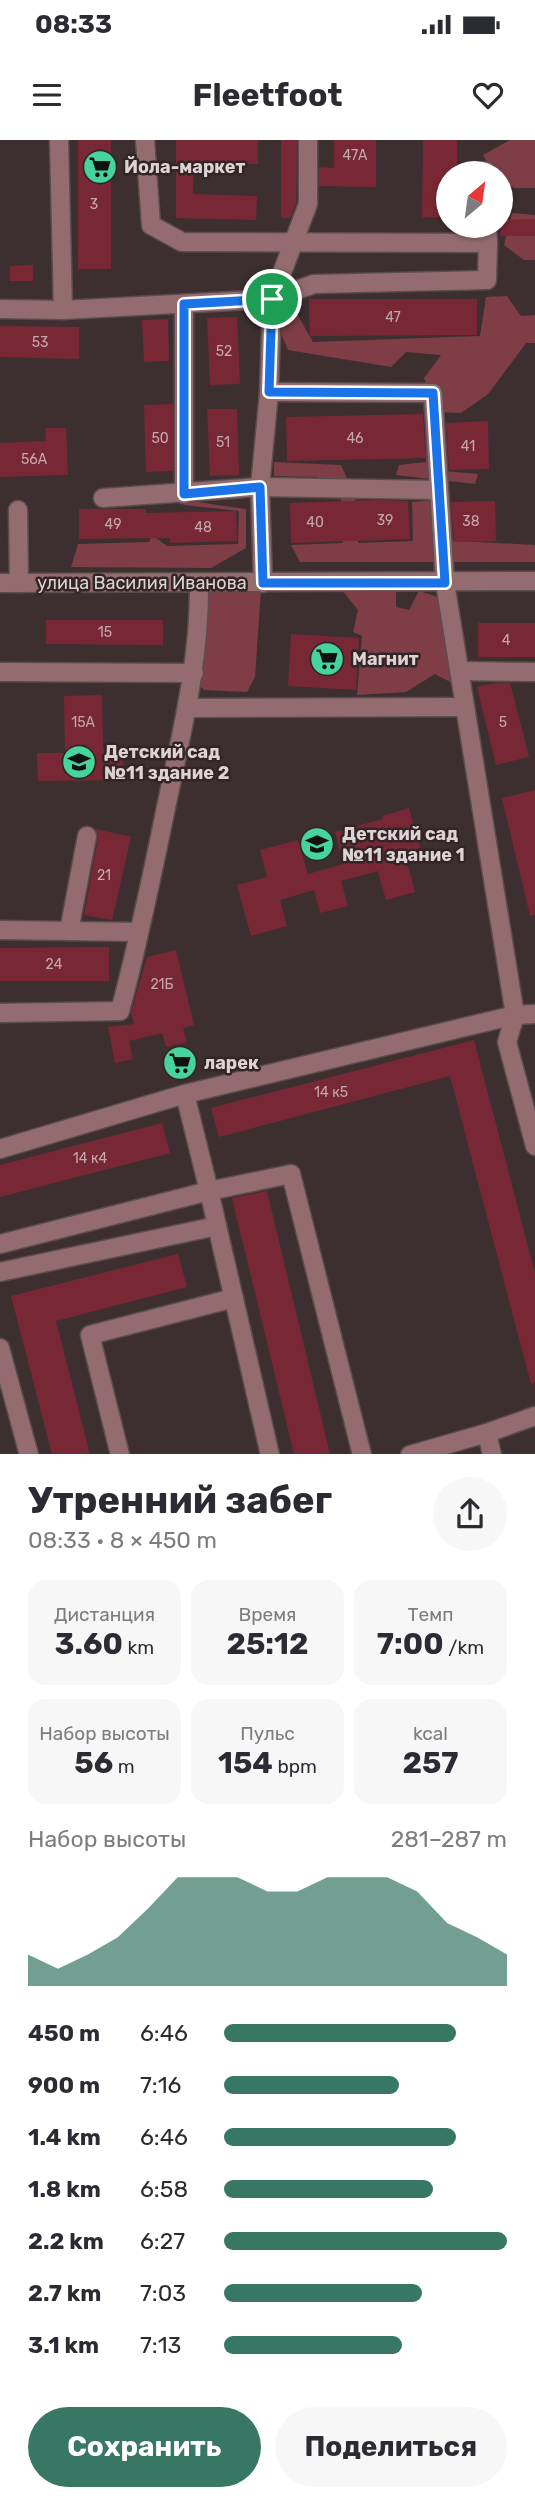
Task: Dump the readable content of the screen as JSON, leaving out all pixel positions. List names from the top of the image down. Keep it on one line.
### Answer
{"streets":{"street":["улица Василия Иванова"]},"places":{"supermarket":["Йола-маркет","Магнит","ларек"],"school or university":["Детский сад №11 здание 2","Детский сад №11 здание 1"]},"house_numbers":["47А","3","47","53","52","50","46","51","41","56А","39","38","40","49","48","15","4","15А","5","21","24","21Б","14 к5","14 к4"],"north":"top right","page":{"status":"08:33","header":"Fleetfoot","heading":["Утренний забег","08:33 · 8 × 450 m"],"stats":[["Дистанция","3.60 km"],["Время","25:12"],["Темп","7:00 /km"],["Набор высоты","56 m"],["Пульс","154 bpm"],["kcal","257"]],"chart":["Набор высоты","281–287 m"],"list":[{"name":"450 m","note":"6:46"},{"name":"900 m","note":"7:16"},{"name":"1.4 km","note":"6:46"},{"name":"1.8 km","note":"6:58"},{"name":"2.2 km","note":"6:27"},{"name":"2.7 km","note":"7:03"},{"name":"3.1 km","note":"7:13"}],"buttons":["Сохранить","Поделиться"]}}
